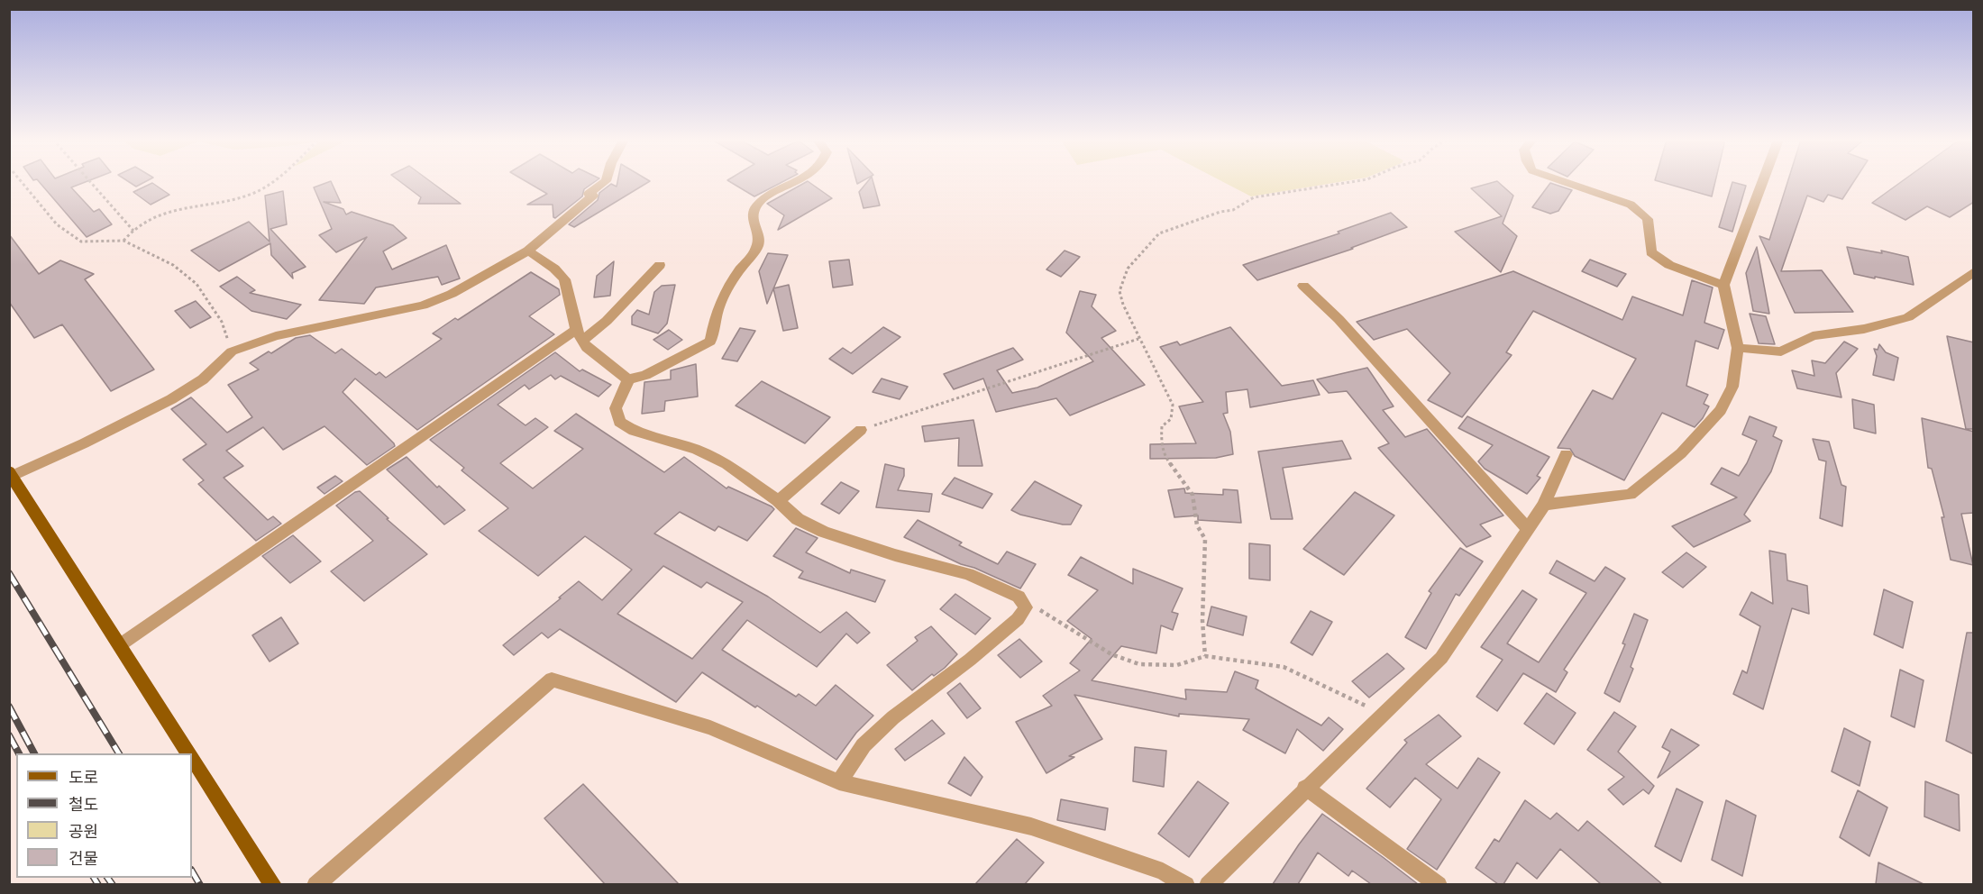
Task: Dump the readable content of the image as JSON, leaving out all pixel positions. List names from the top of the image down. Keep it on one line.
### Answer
{"legend":["도로","철도","공원","건물"]}
